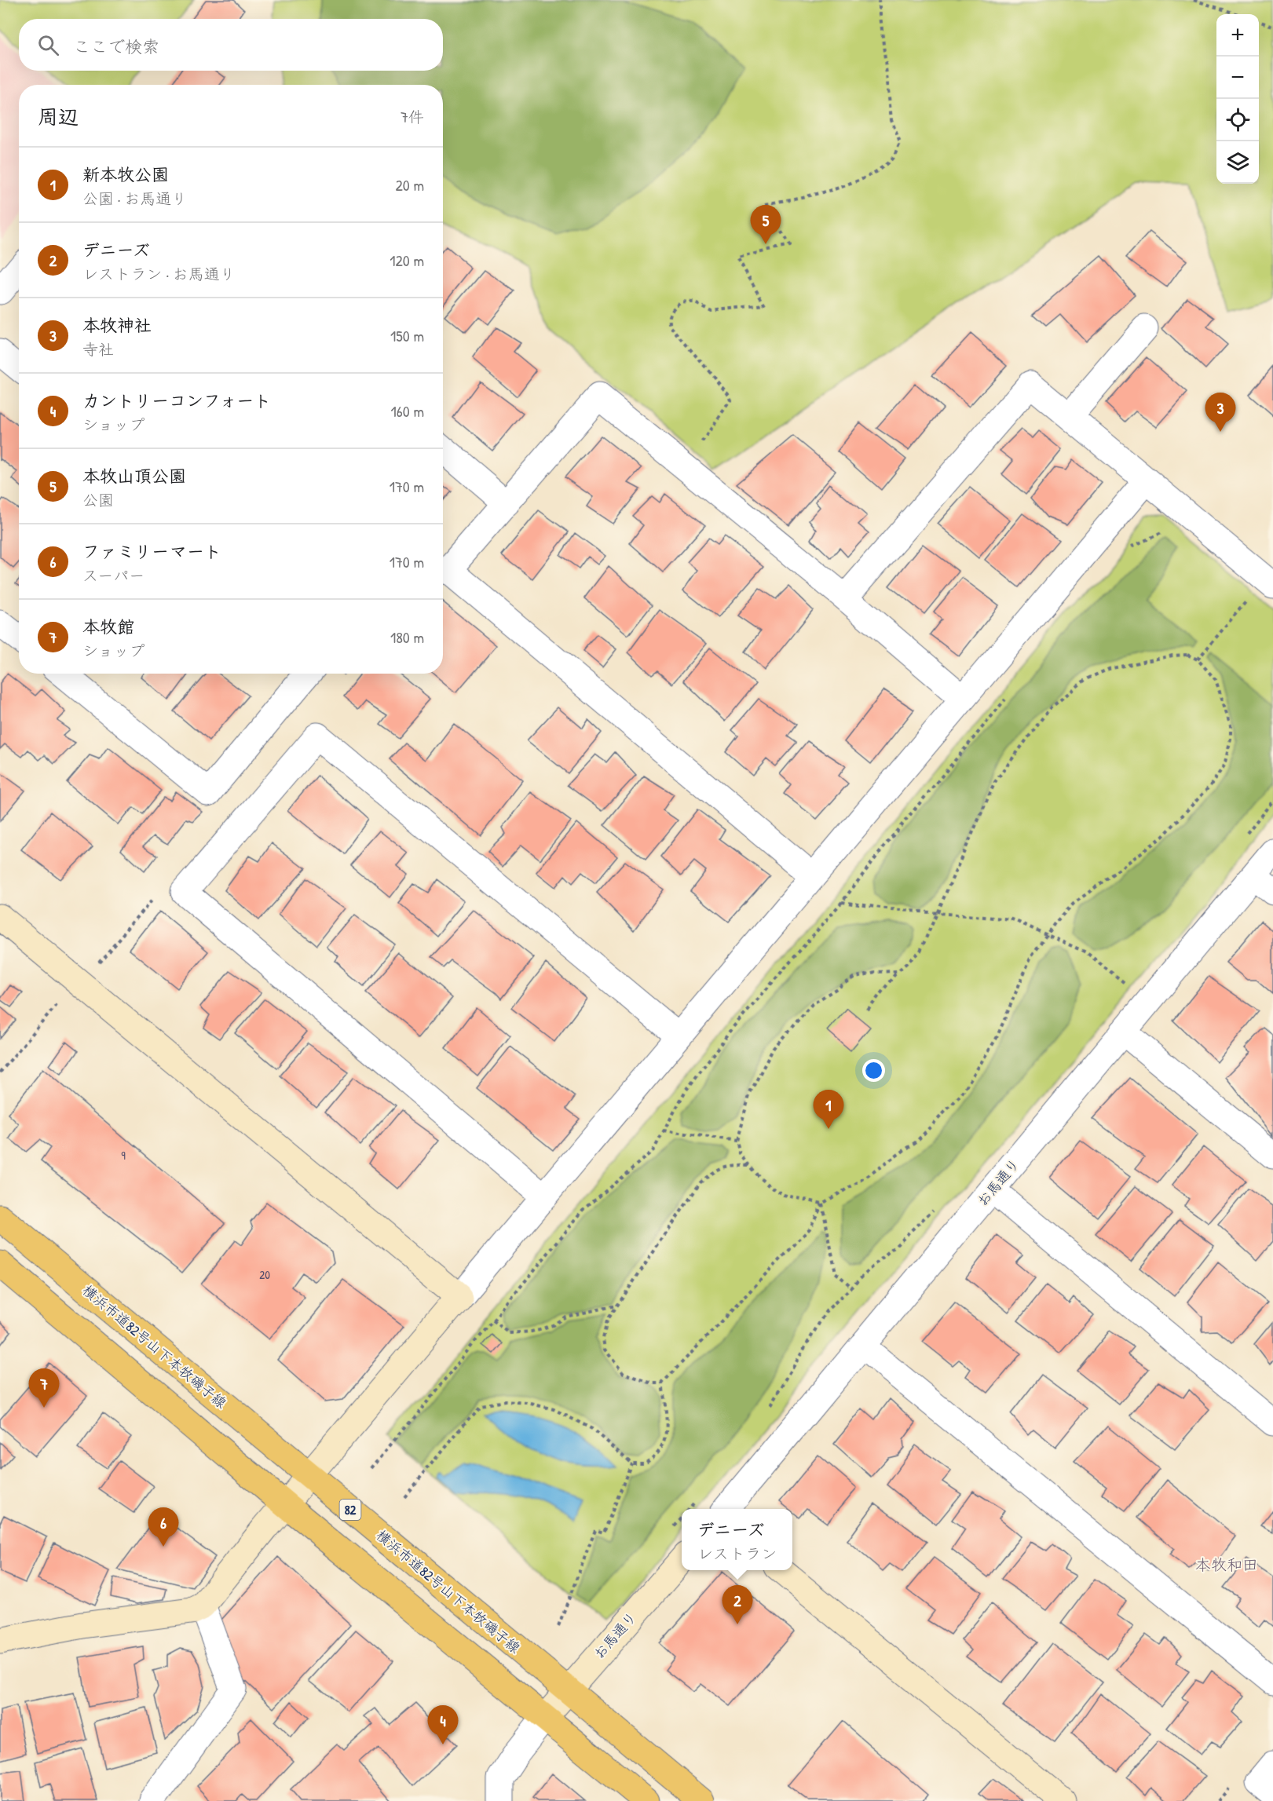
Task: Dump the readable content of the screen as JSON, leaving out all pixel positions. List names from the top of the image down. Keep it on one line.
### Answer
{"streets":{"main road":["横浜市道82号山下本牧磯子線","82"],"street":["お馬通り"]},"crossings":[["お馬通り","横浜市道82号山下本牧磯子線"]],"districts":["本牧和田"],"house_numbers":["9","20"],"page":{"map_buttons":["+","−"],"search":"ここで検索","heading":["周辺","7件"],"list":[{"mark":"1","name":"新本牧公園","note":"公園 · お馬通り","value":"20 m"},{"mark":"2","name":"デニーズ","note":"レストラン · お馬通り","value":"120 m"},{"mark":"3","name":"本牧神社","note":"寺社","value":"150 m"},{"mark":"4","name":"カントリーコンフォート","note":"ショップ","value":"160 m"},{"mark":"5","name":"本牧山頂公園","note":"公園","value":"170 m"},{"mark":"6","name":"ファミリーマート","note":"スーパー","value":"170 m"},{"mark":"7","name":"本牧館","note":"ショップ","value":"180 m"}],"pins":["5","3","1","7","6","2","4"],"popup":["デニーズ","レストラン"]}}
